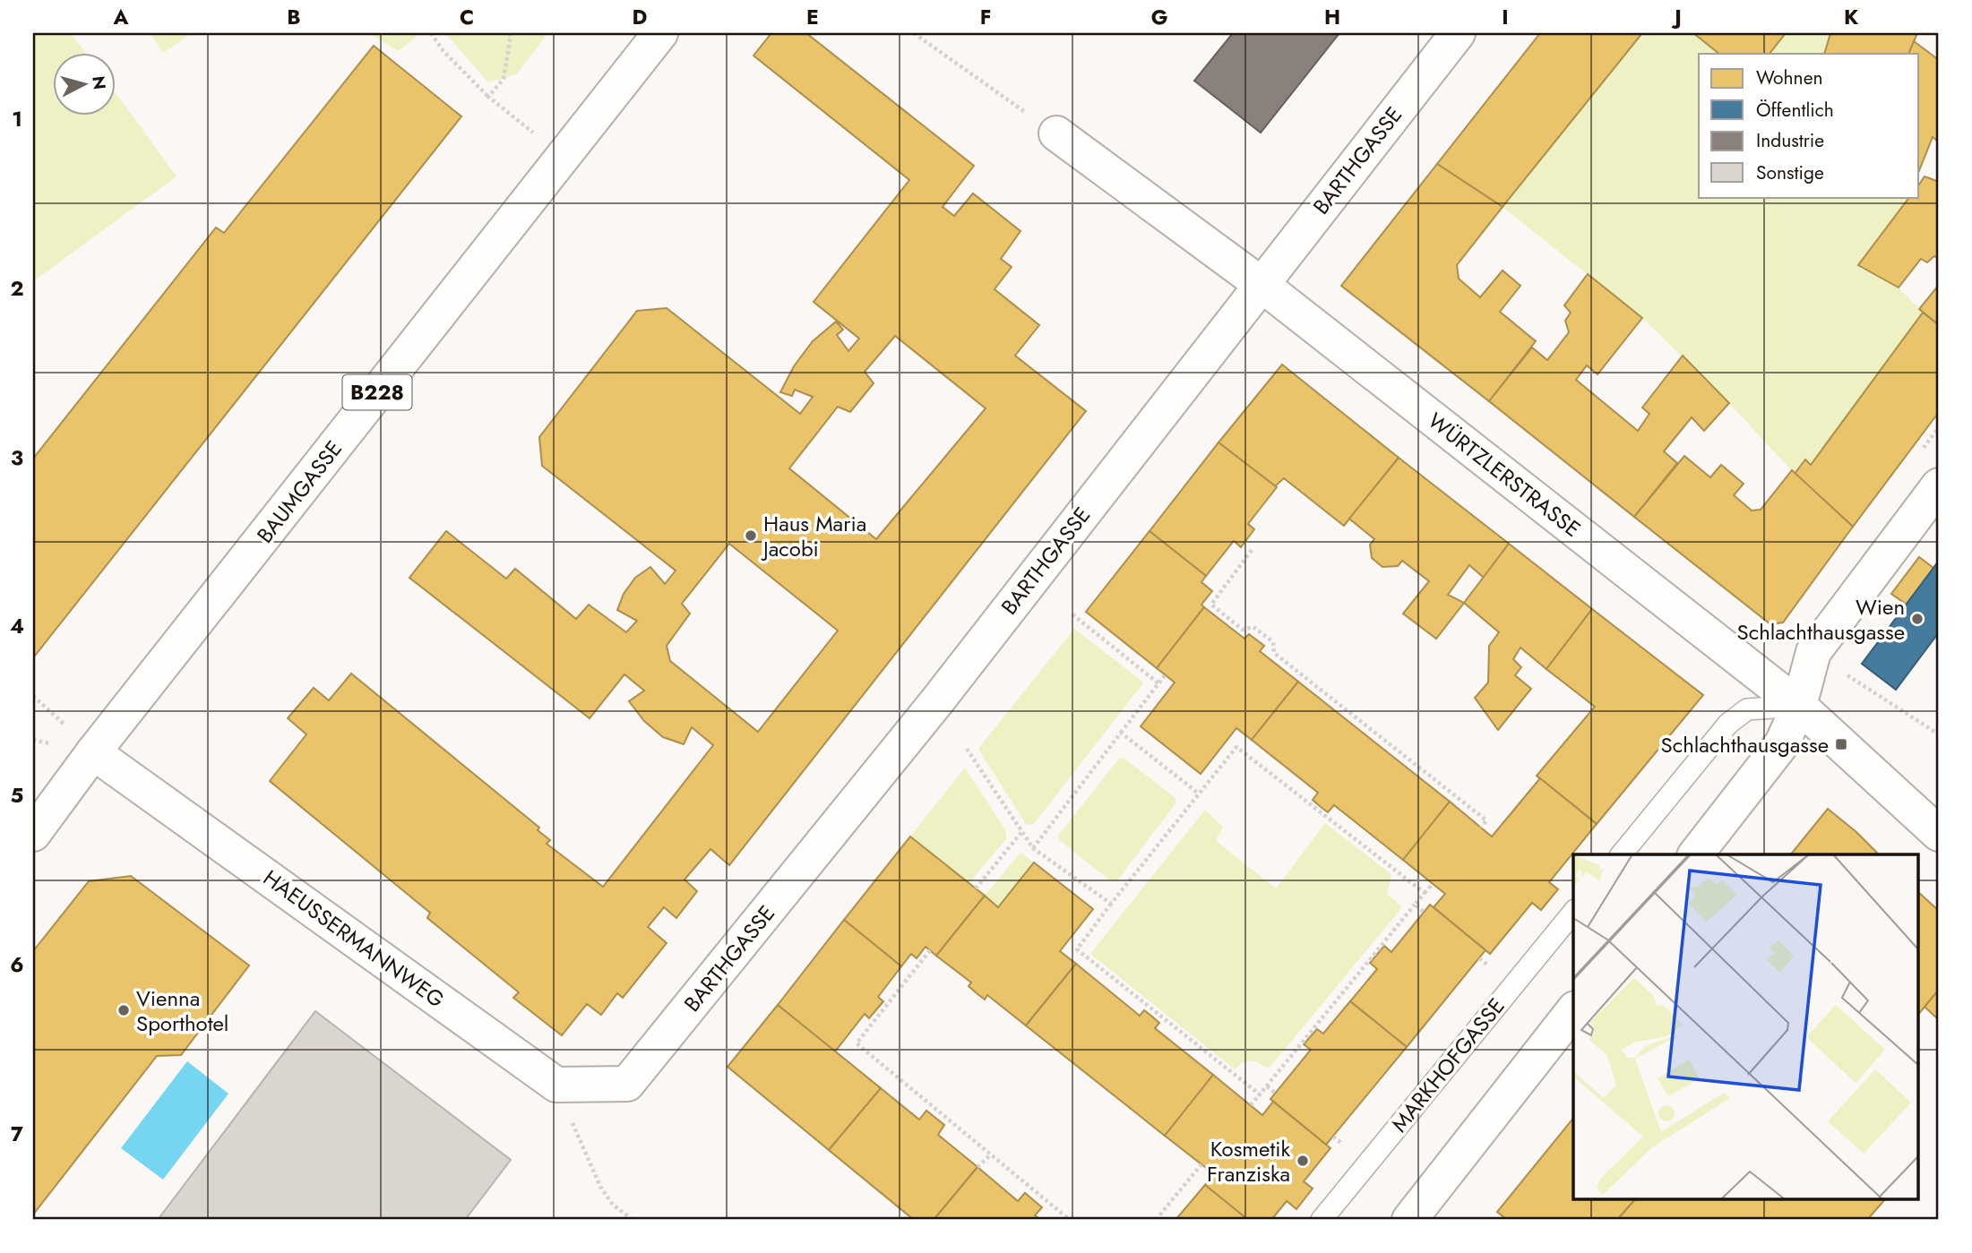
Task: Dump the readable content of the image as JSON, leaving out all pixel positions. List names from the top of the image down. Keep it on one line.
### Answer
{"streets":{"street":["BARTHGASSE","B228","WÜRTZLERSTRASSE","BAUMGASSE","HAEUSSERMANNWEG"],"lane":["MARKHOFGASSE"]},"crossings":[["BARTHGASSE","WÜRTZLERSTRASSE"],["BARTHGASSE","HAEUSSERMANNWEG"],["BAUMGASSE","HAEUSSERMANNWEG"]],"places":{"other":["Haus Maria Jacobi","Wien Schlachthausgasse","Vienna Sporthotel","Kosmetik Franziska"],"transit":["Schlachthausgasse"]},"legend":["Wohnen","Öffentlich","Industrie","Sonstige"],"north":"right","grid":{"columns":["A","B","C","D","E","F","G","H","I","J","K"],"rows":["1","2","3","4","5","6","7"]}}
